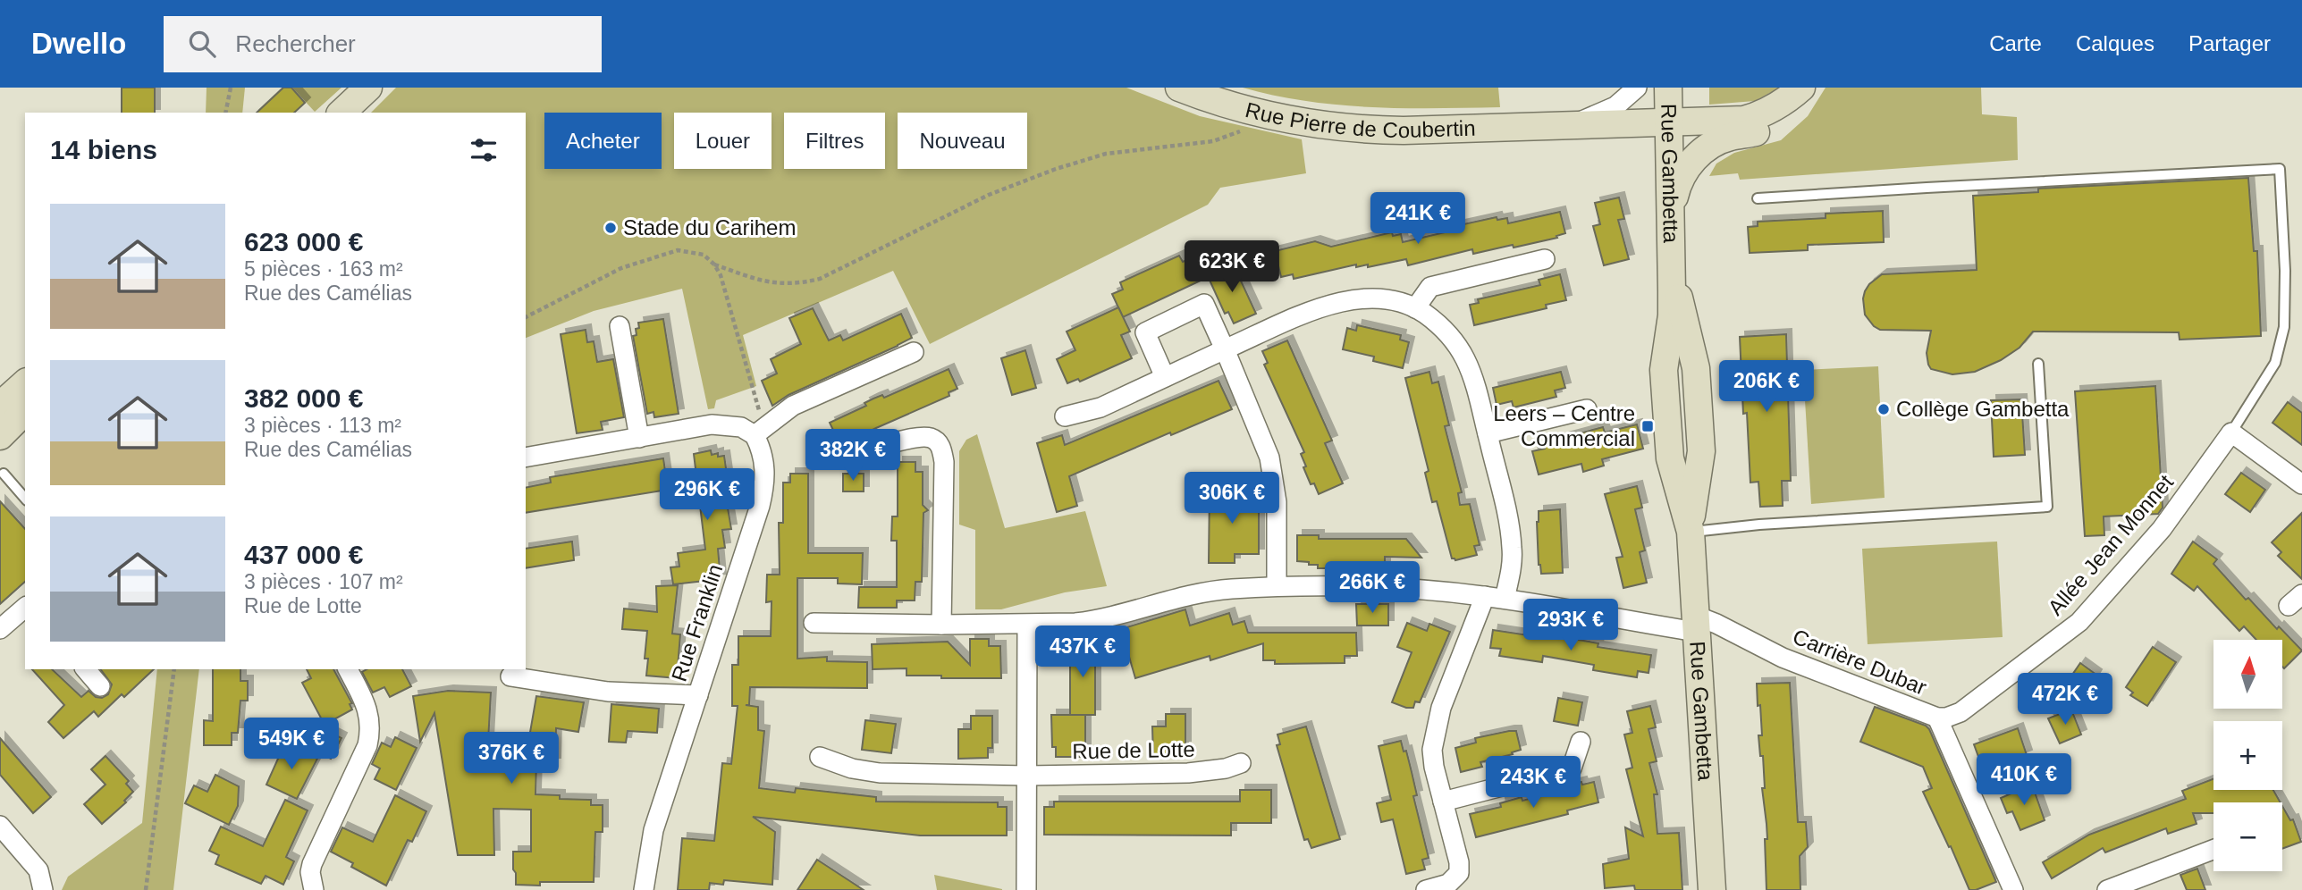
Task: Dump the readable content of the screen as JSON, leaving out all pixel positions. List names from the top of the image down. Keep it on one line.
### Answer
{"streets":{"street":["Rue Pierre de Coubertin","Rue Gambetta","Allée Jean Monnet","Rue Franklin","Carrière Dubar","Rue de Lotte"]},"crossings":[["Rue Pierre de Coubertin","Rue Gambetta"],["Rue Gambetta","Carrière Dubar"],["Allée Jean Monnet","Carrière Dubar"]],"places":{"other":["Stade du Carihem","Collège Gambetta"],"transit":["Leers – Centre Commercial"]},"north":"top","page":{"header":"Dwello","search":"Rechercher","nav":["Carte","Calques","Partager"],"chip":["Acheter","Louer","Filtres","Nouveau"],"heading":"14 biens","list":[{"name":"623 000 €","note":"5 pièces · 163 m² · Rue des Camélias"},{"name":"382 000 €","note":"3 pièces · 113 m² · Rue des Camélias"},{"name":"437 000 €","note":"3 pièces · 107 m² · Rue de Lotte"}],"price":["241K €","623K €","206K €","382K €","296K €","306K €","266K €","293K €","437K €","472K €","549K €","376K €","410K €","243K €"],"map_buttons":["+","−"]}}
